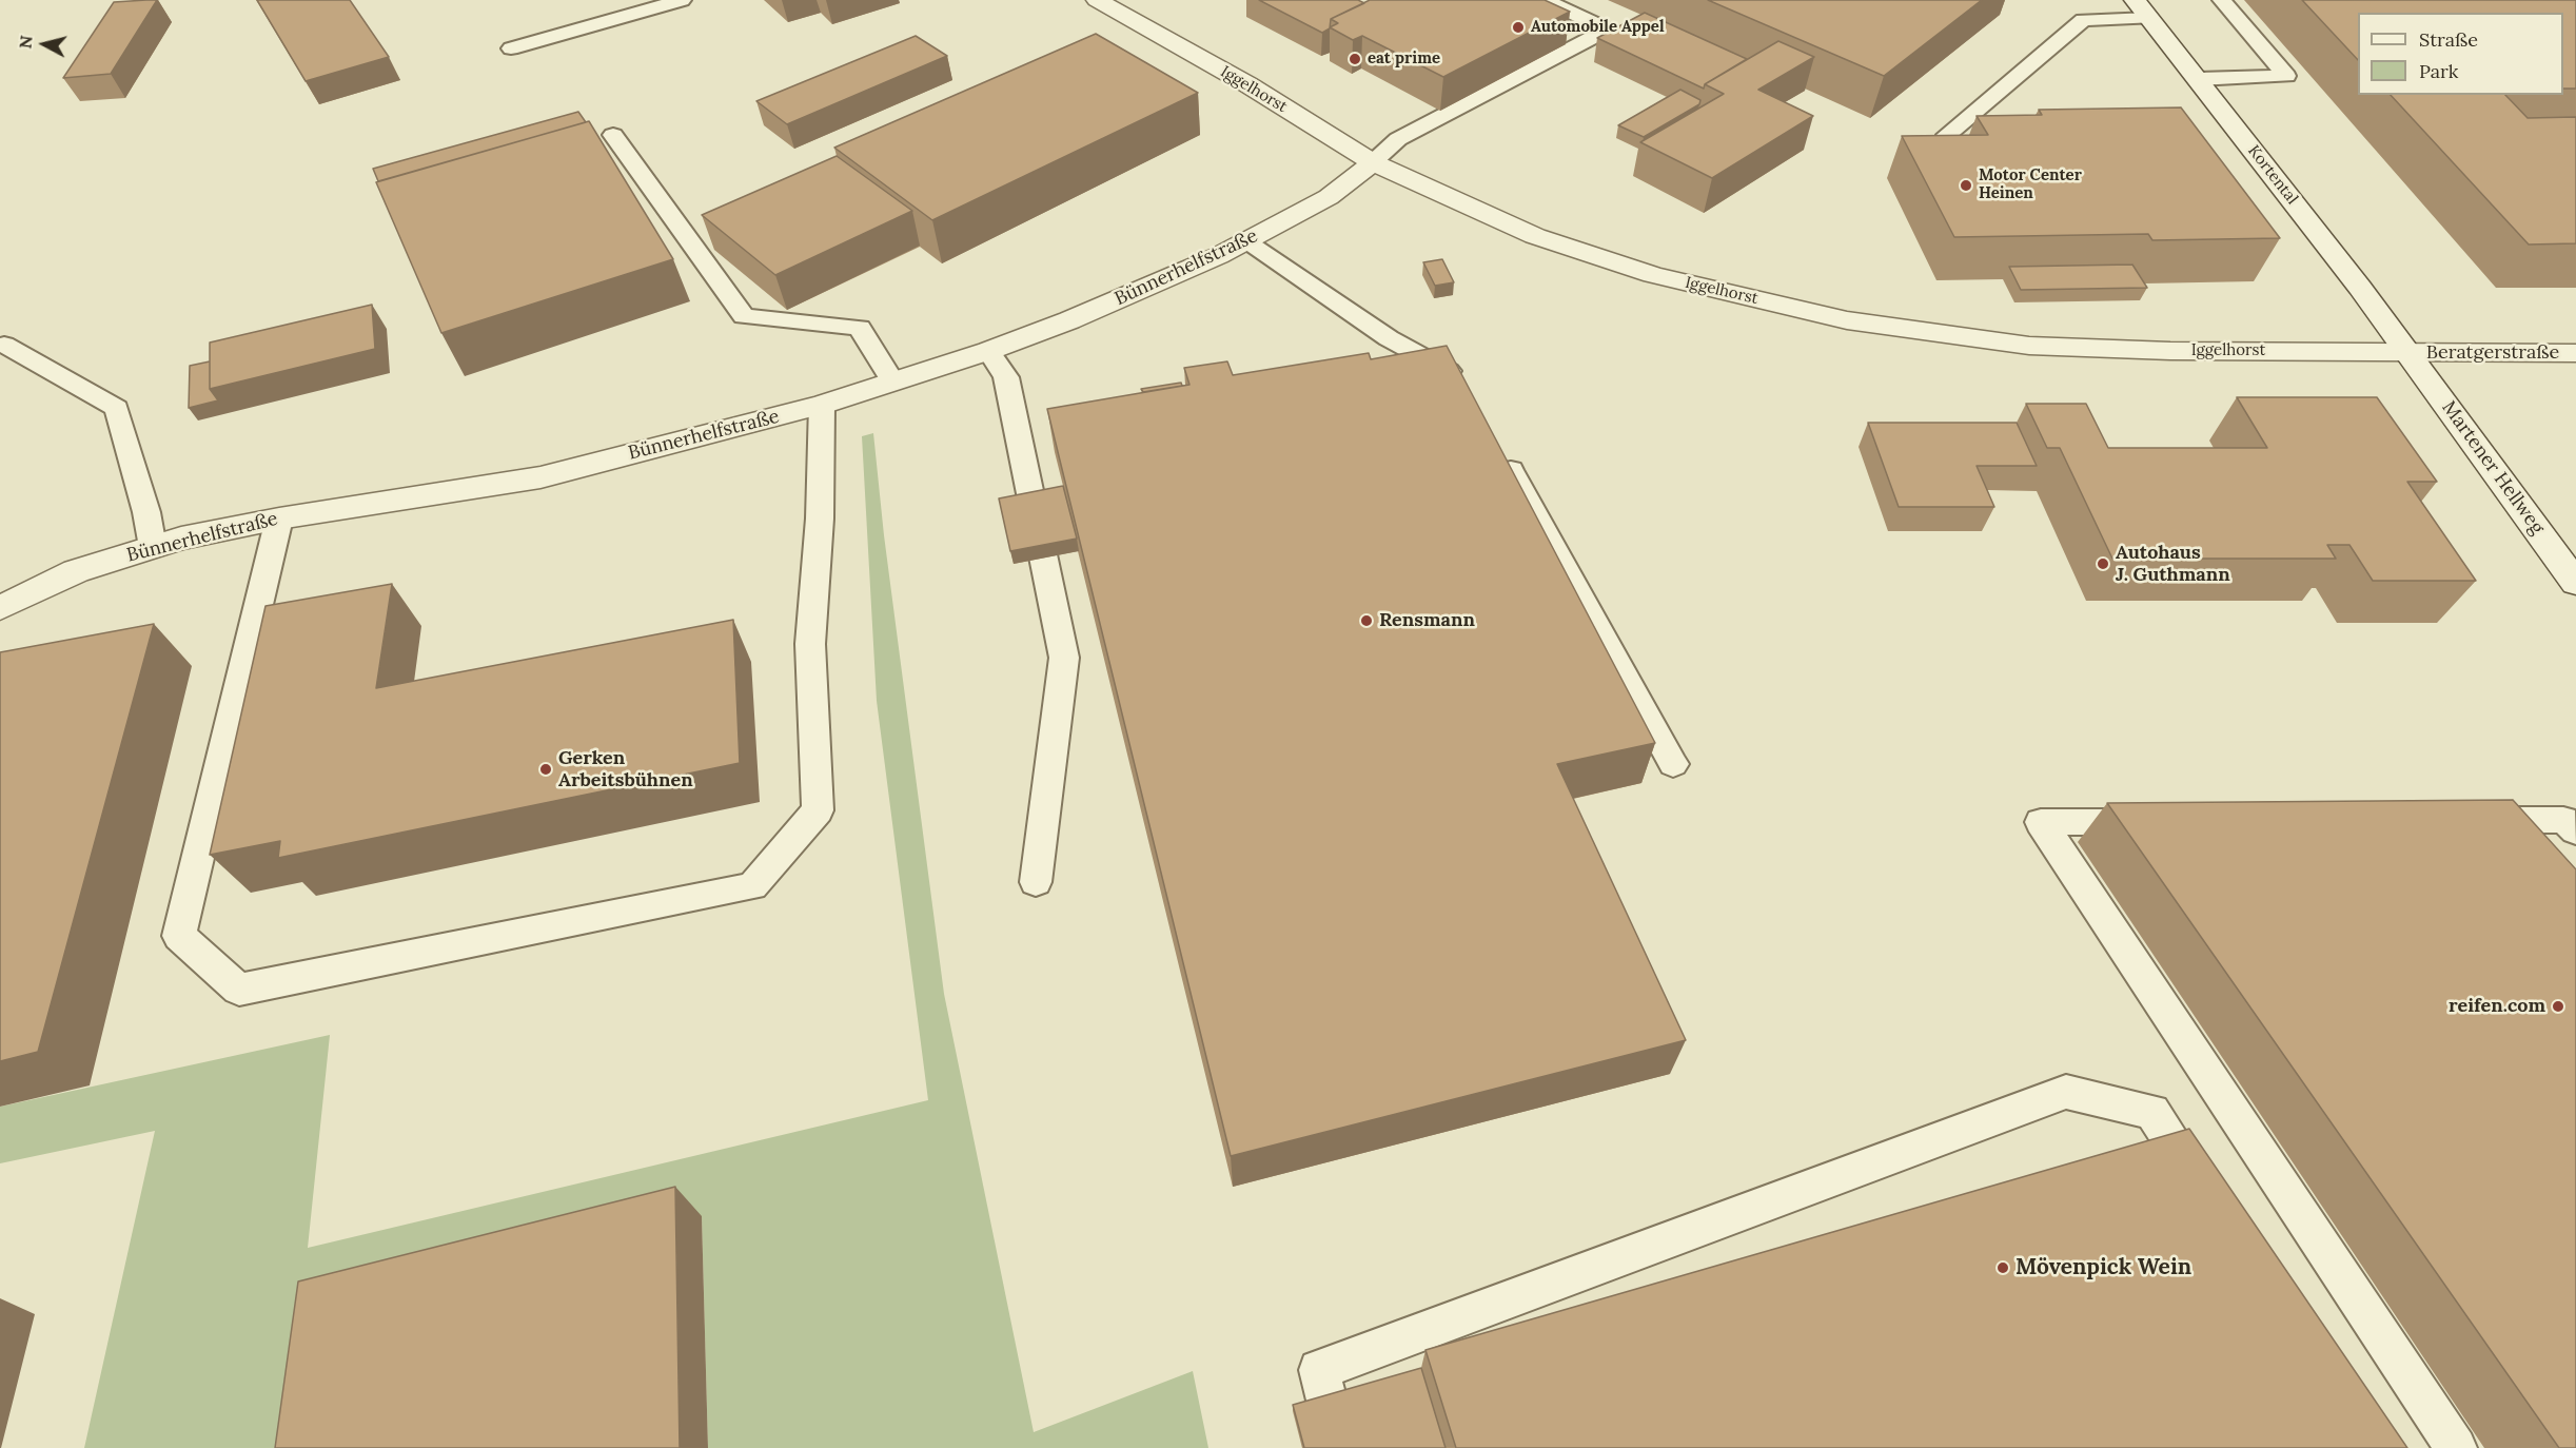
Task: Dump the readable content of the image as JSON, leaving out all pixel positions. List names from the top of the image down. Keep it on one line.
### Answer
{"streets":{"street":["Iggelhorst","Kortental","Bünnerhelfstraße","Beratgerstraße","Martener Hellweg"]},"crossings":[["Iggelhorst","Kortental"],["Iggelhorst","Bünnerhelfstraße"],["Iggelhorst","Beratgerstraße"],["Iggelhorst","Martener Hellweg"],["Kortental","Beratgerstraße"],["Kortental","Martener Hellweg"],["Beratgerstraße","Martener Hellweg"]],"places":["Automobile Appel","eat prime","Motor Center Heinen","Autohaus J. Guthmann","Rensmann","Gerken Arbeitsbühnen","reifen.com","Mövenpick Wein"],"legend":["Straße","Park"],"north":"left"}
